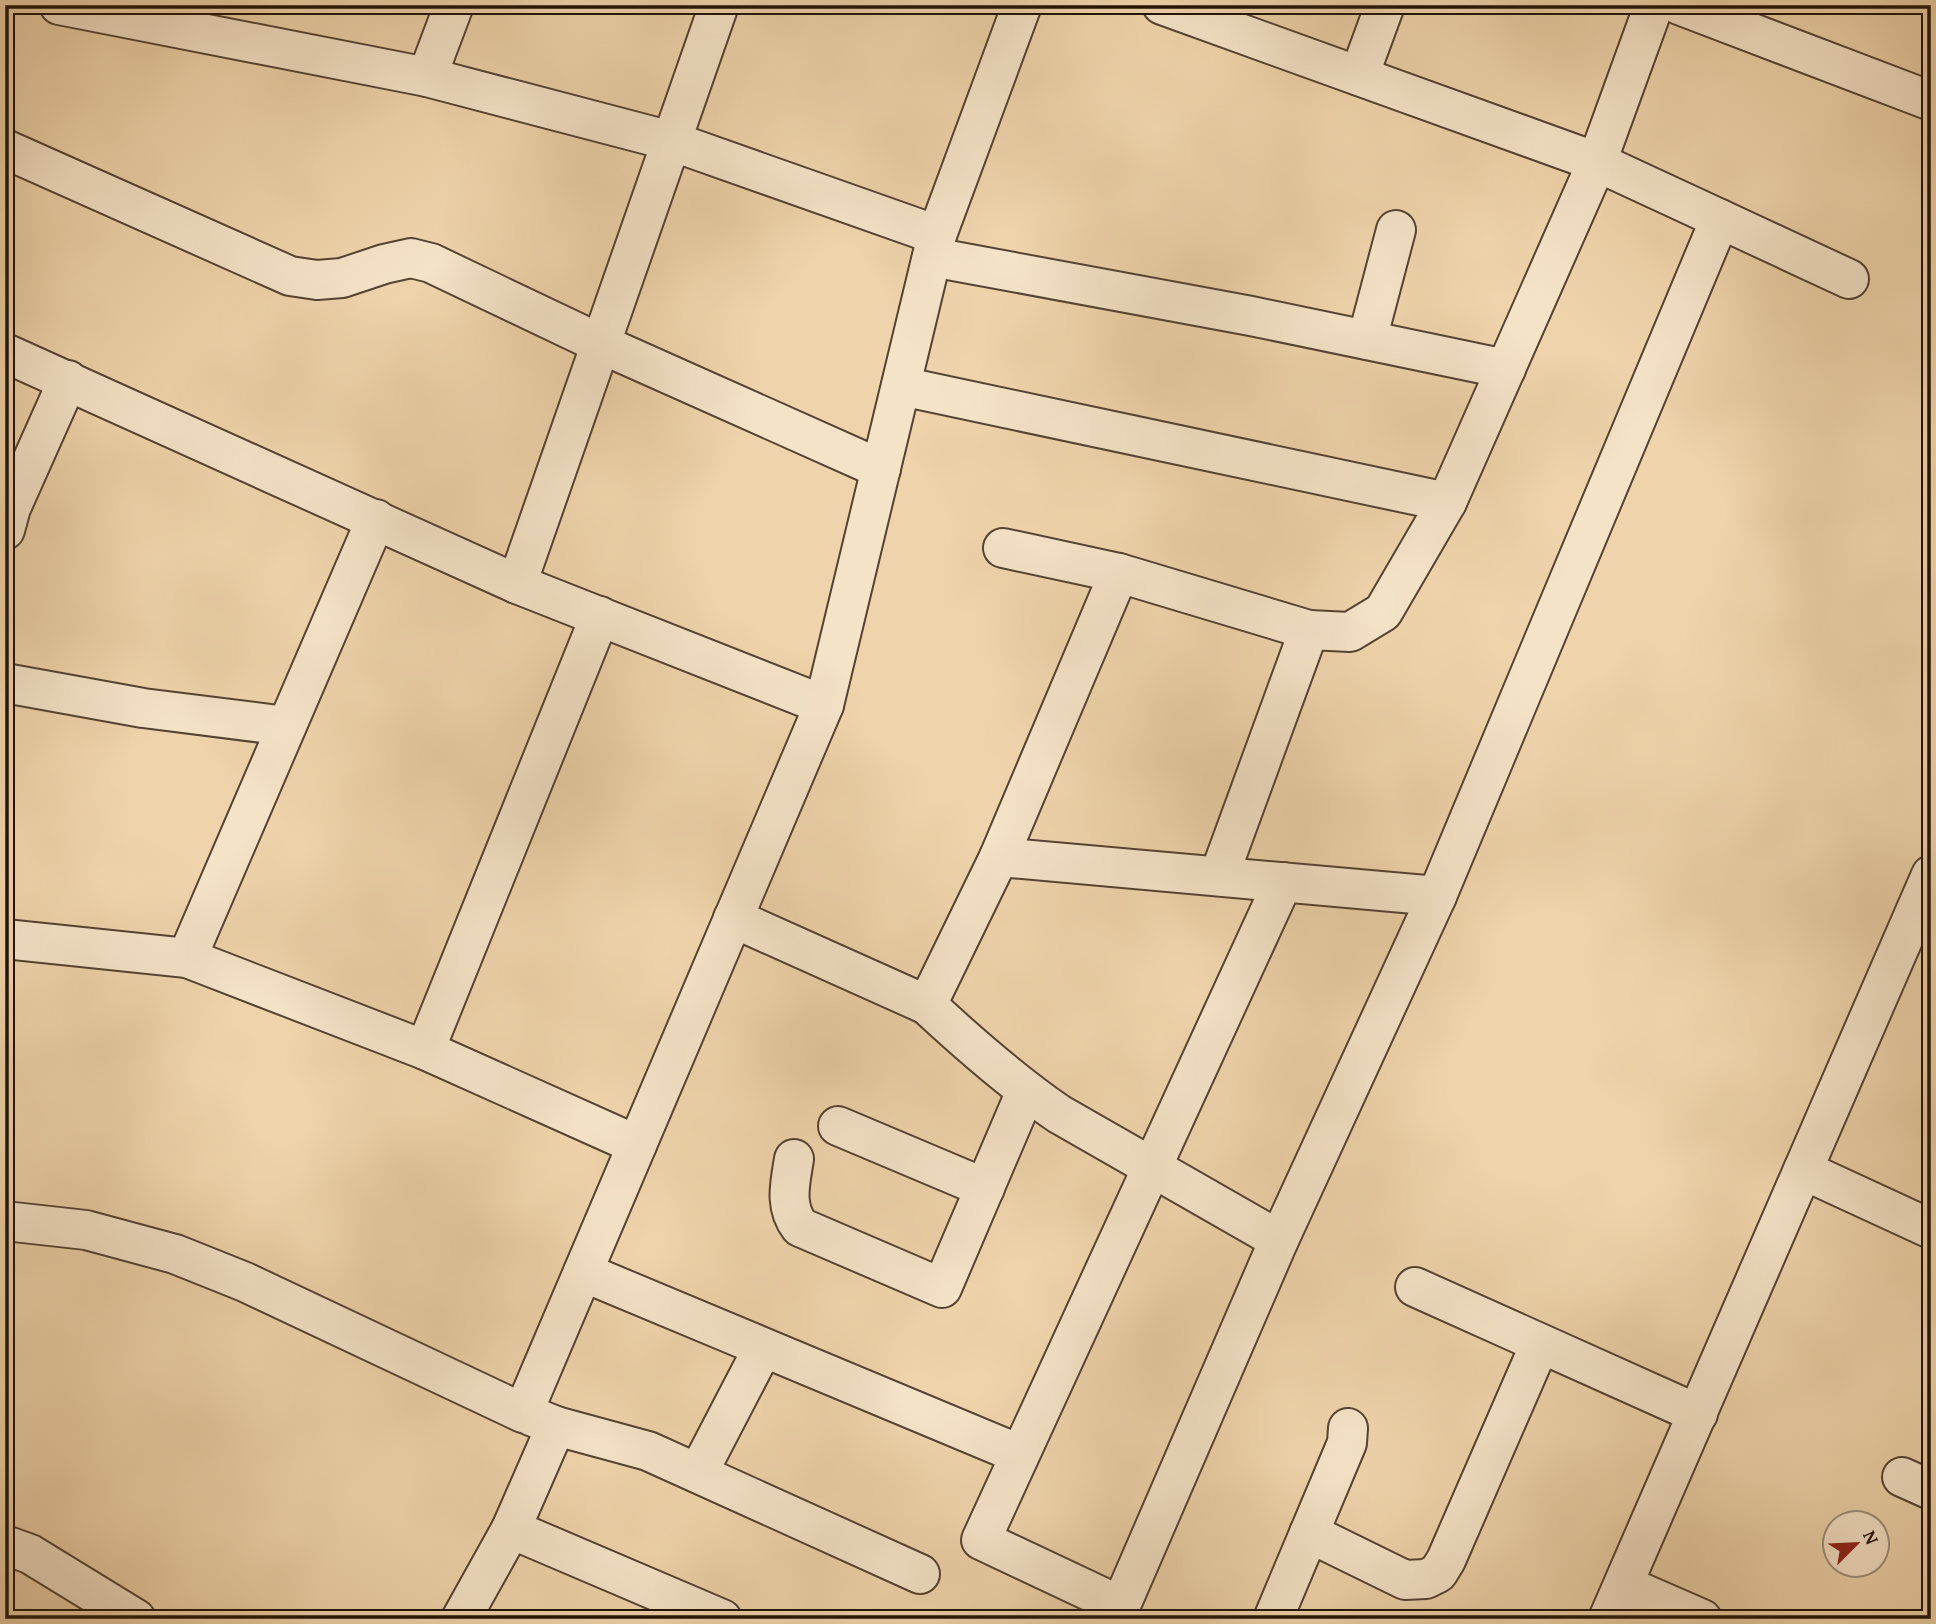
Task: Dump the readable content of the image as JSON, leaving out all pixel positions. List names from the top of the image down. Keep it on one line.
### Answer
{"north":"top right"}
